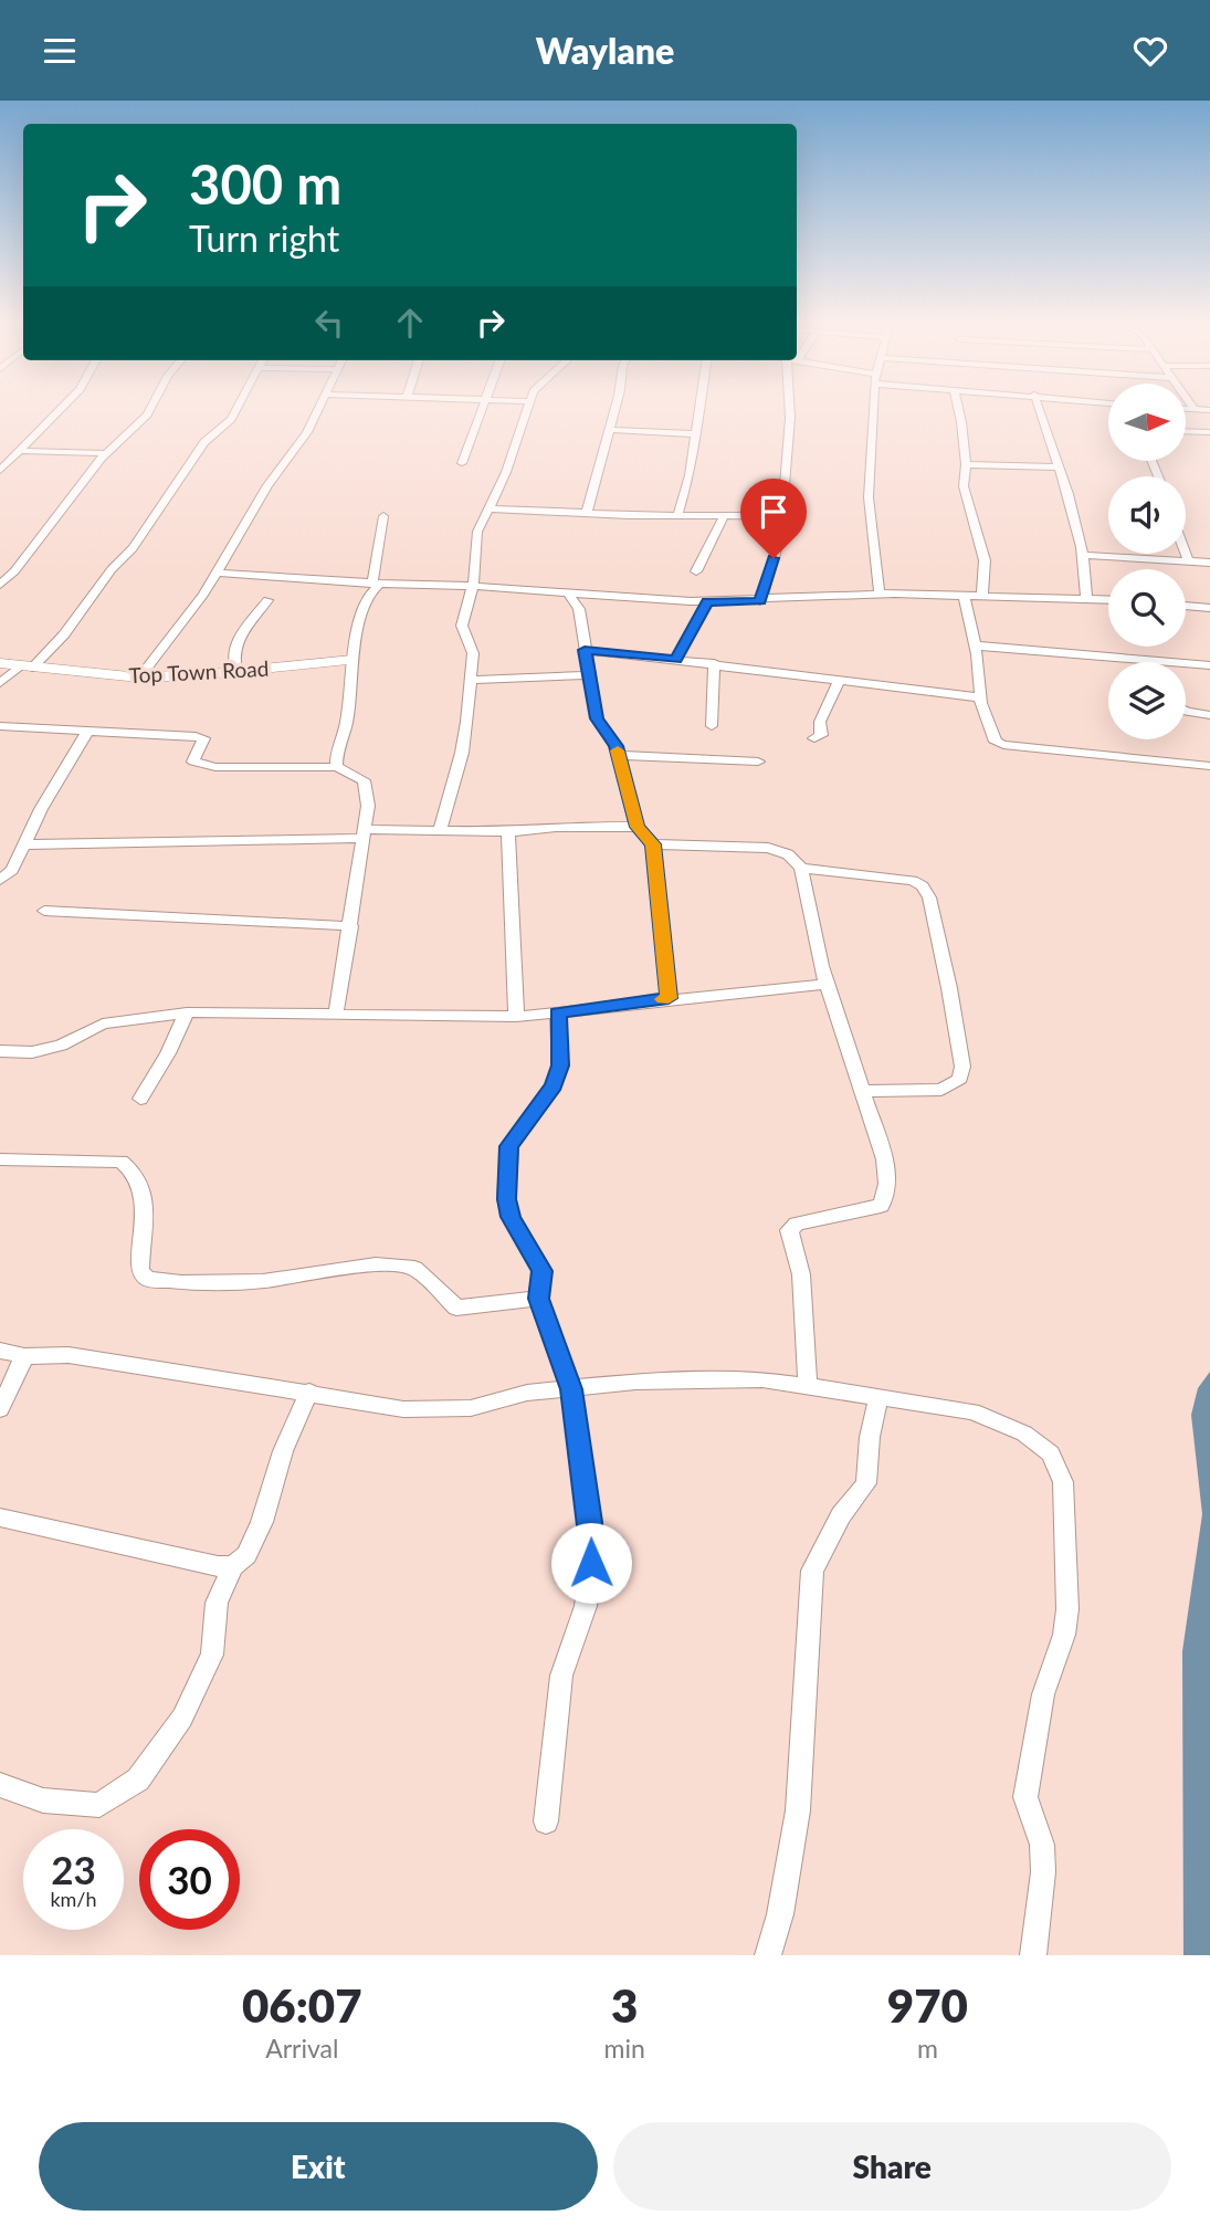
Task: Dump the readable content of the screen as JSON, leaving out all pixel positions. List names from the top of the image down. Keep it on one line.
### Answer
{"streets":{"street":["Top Town Road"]},"north":"right","page":{"header":"Waylane","turn":["300 m","Turn right"],"speed":"23 km/h","limit":"30","eta":["06:07","Arrival","3","min","970","m"],"buttons":["Exit","Share"]}}
